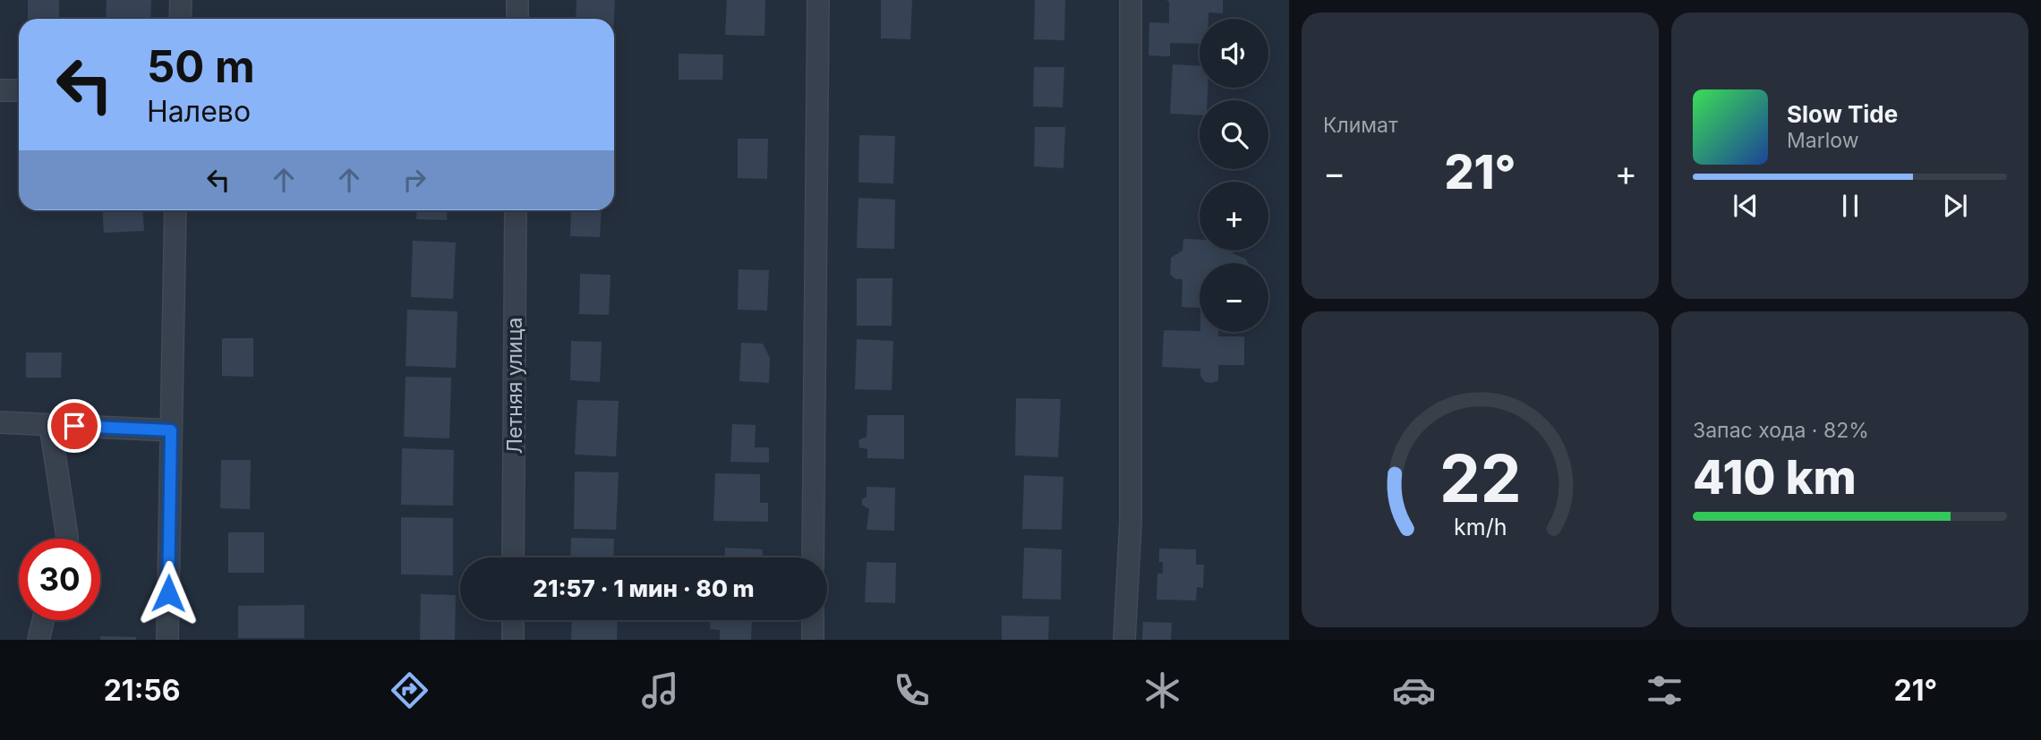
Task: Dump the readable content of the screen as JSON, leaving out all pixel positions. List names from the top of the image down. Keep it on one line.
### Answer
{"streets":{"street":["Летняя улица"]},"page":{"tile":["Климат",["Запас хода · 82%","410 km"]],"map_buttons":["+","−"],"turn":["50 m","Налево"],"song":["Slow Tide","Marlow"],"heat":["−","21°","+"],"limit":"30","trip":"21:57 · 1 мин · 80 m","tabs":["21:56","21°"],"gauge":["22","km/h"]}}
